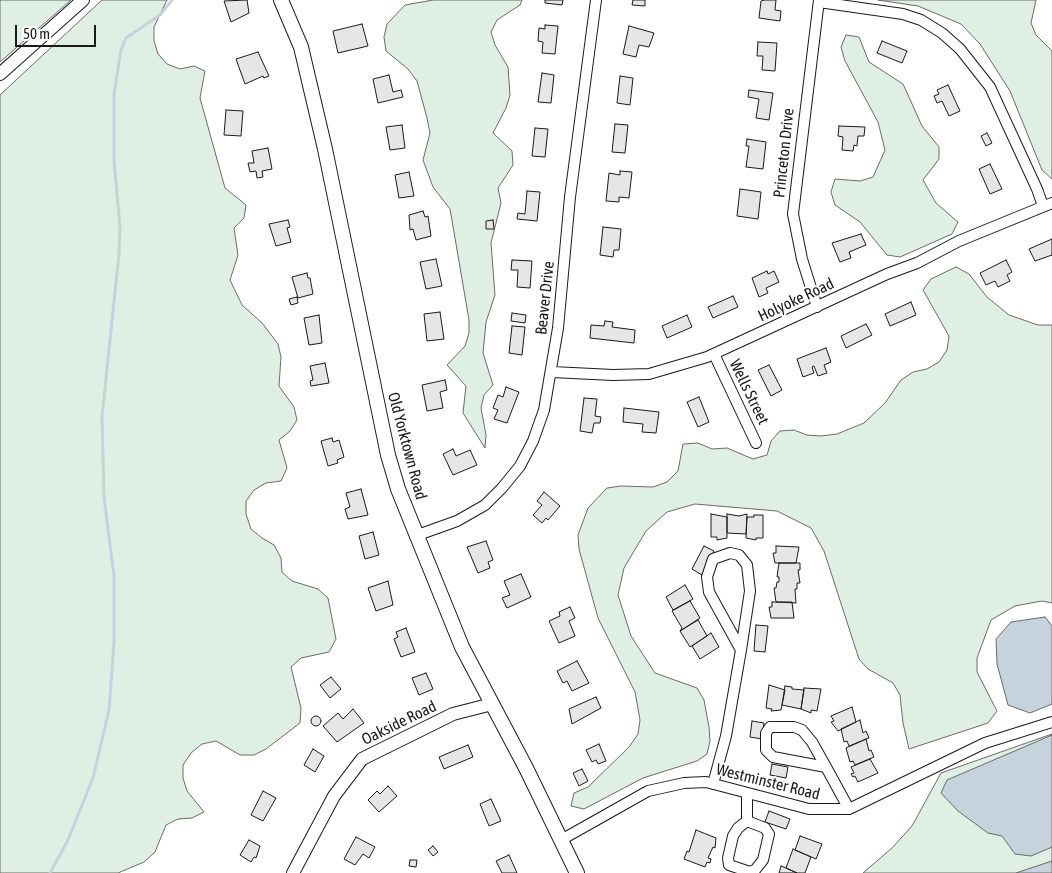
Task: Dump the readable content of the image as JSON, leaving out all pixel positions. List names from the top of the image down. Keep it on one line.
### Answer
{"streets":{"main road":["Old Yorktown Road"],"street":["Princeton Drive","Beaver Drive","Holyoke Road","Wells Street","Oakside Road","Westminster Road"]},"crossings":[["Princeton Drive","Holyoke Road"],["Beaver Drive","Holyoke Road"],["Beaver Drive","Old Yorktown Road"],["Holyoke Road","Wells Street"],["Old Yorktown Road","Oakside Road"],["Old Yorktown Road","Westminster Road"]],"scale_bar":"50 m"}
